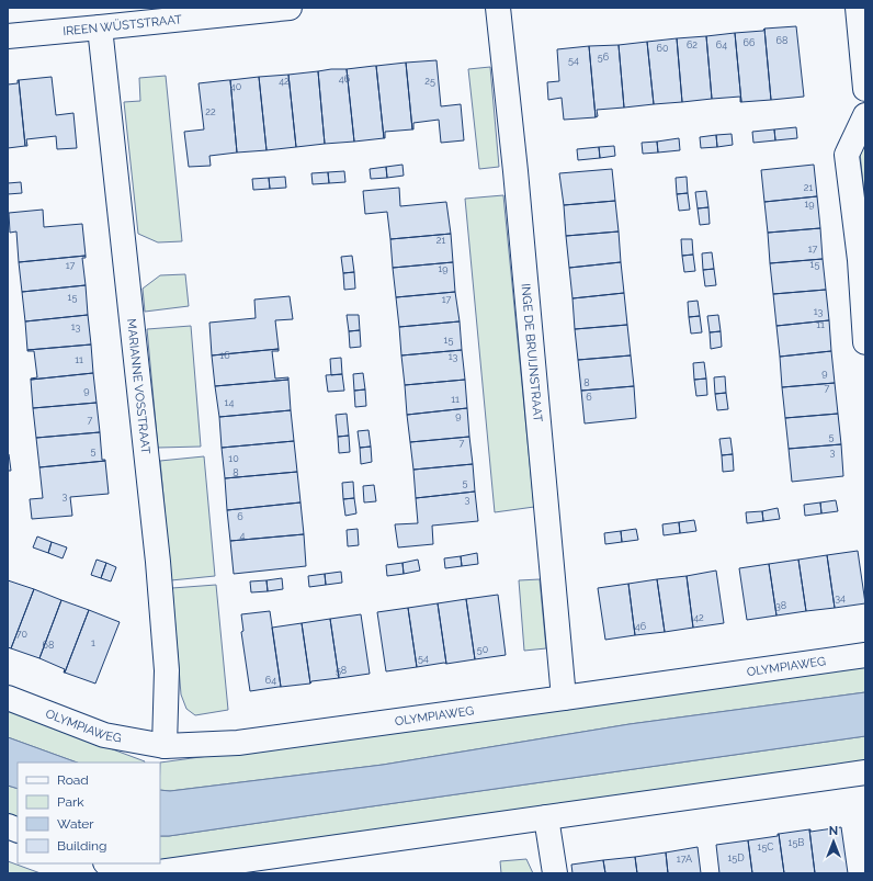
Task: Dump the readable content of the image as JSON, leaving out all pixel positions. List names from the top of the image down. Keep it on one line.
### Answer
{"streets":{"street":["IREEN WÜSTSTRAAT","INGE DE BRUIJNSTRAAT","MARIANNE VOSSTRAAT","OLYMPIAWEG"]},"crossings":[["IREEN WÜSTSTRAAT","MARIANNE VOSSTRAAT"],["INGE DE BRUIJNSTRAAT","OLYMPIAWEG"],["MARIANNE VOSSTRAAT","OLYMPIAWEG"]],"house_numbers":["68","66","62","64","60","56","54","46","42","25","40","22","21","19","21","17","15","17","19","15","17","13","11","13","15","16","13","11","9","8","7","9","6","11","14","9","7","5","7","5","3","10","8","5","3","3","6","4","34","38","42","46","70","1","68","50","54","58","64","15B","15C","15D","17A"],"legend":["Road","Park","Water","Building"],"north":"top"}
